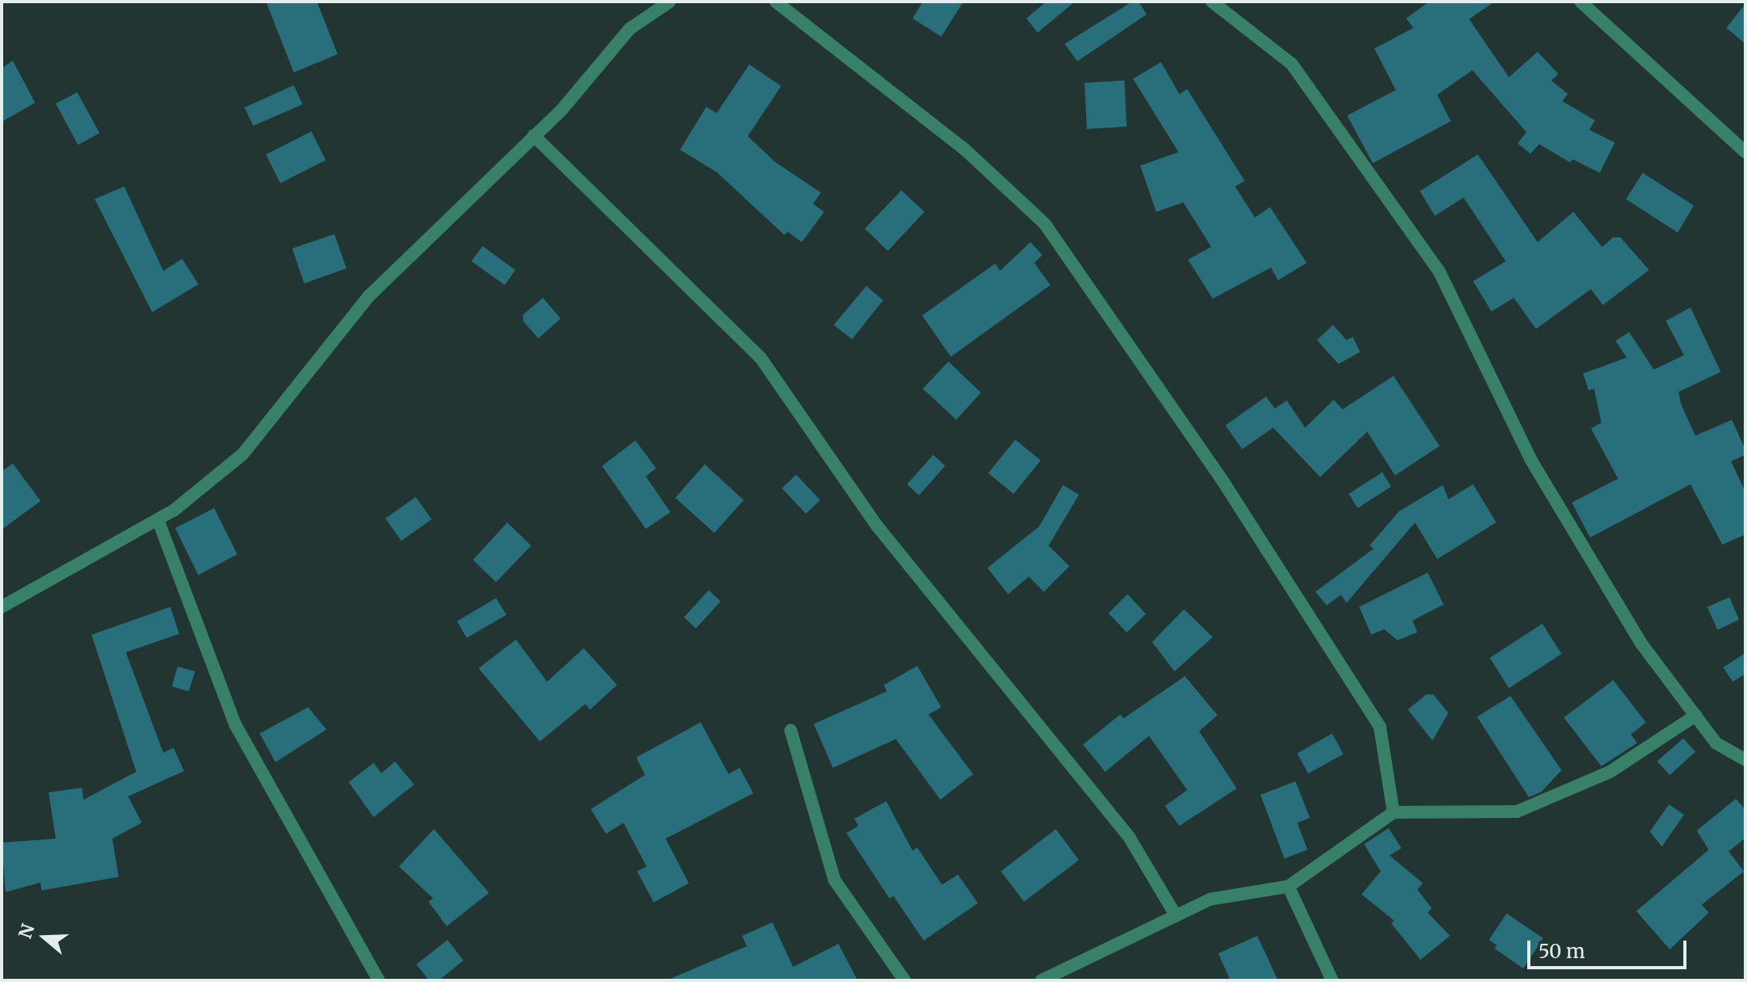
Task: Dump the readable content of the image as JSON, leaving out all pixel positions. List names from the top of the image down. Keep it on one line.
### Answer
{"scale_bar":"50 m","north":"left"}
